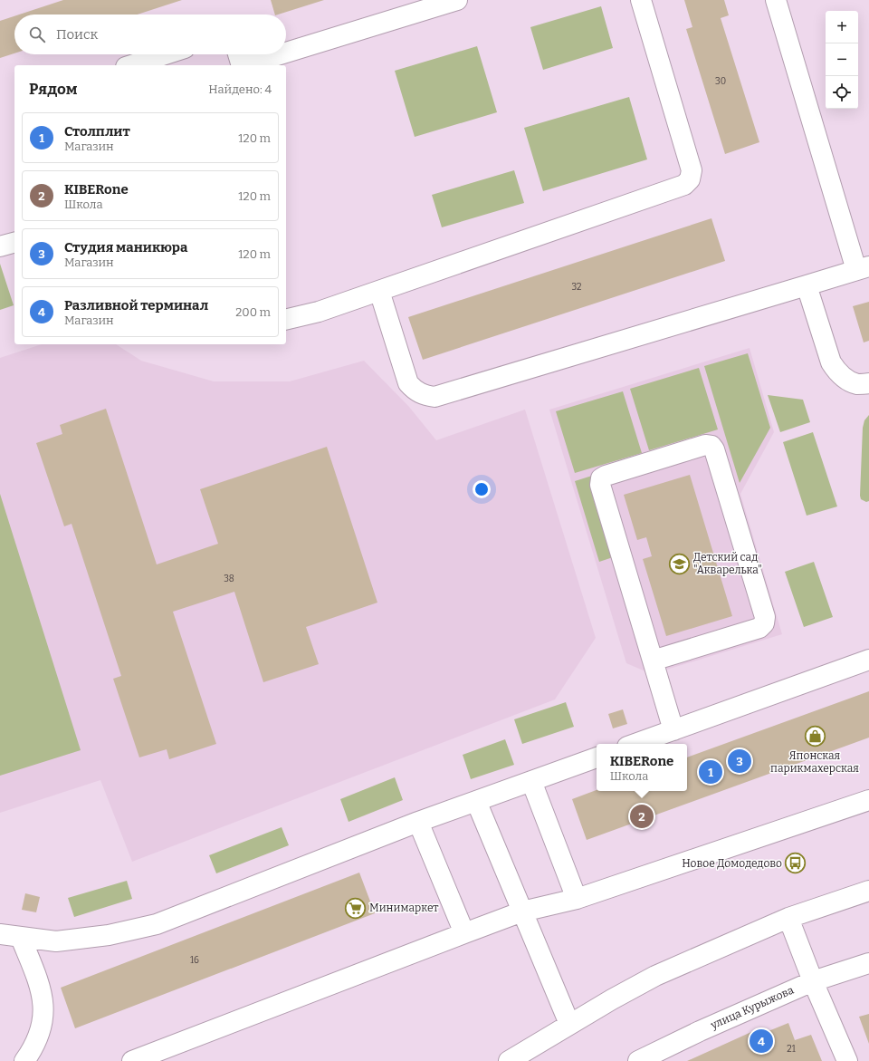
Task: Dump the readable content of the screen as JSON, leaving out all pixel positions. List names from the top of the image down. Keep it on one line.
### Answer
{"streets":{"street":["улица Курыжова"]},"places":{"school or university":["Детский сад \"Акварелька\""],"shop":["Японская парикмахерская"],"bus stop":["Новое Домодедово"],"supermarket":["Минимаркет"]},"house_numbers":["30","32","38","16","21"],"page":{"map_buttons":["+","−"],"search":"Поиск","heading":["Рядом","Найдено: 4"],"list":[{"mark":"1","name":"Столплит","note":"Магазин","value":"120 m"},{"mark":"2","name":"KIBERone","note":"Школа","value":"120 m"},{"mark":"3","name":"Студия маникюра","note":"Магазин","value":"120 m"},{"mark":"4","name":"Разливной терминал","note":"Магазин","value":"200 m"}],"popup":["KIBERone","Школа"],"pins":["3","1","2","4"]}}
